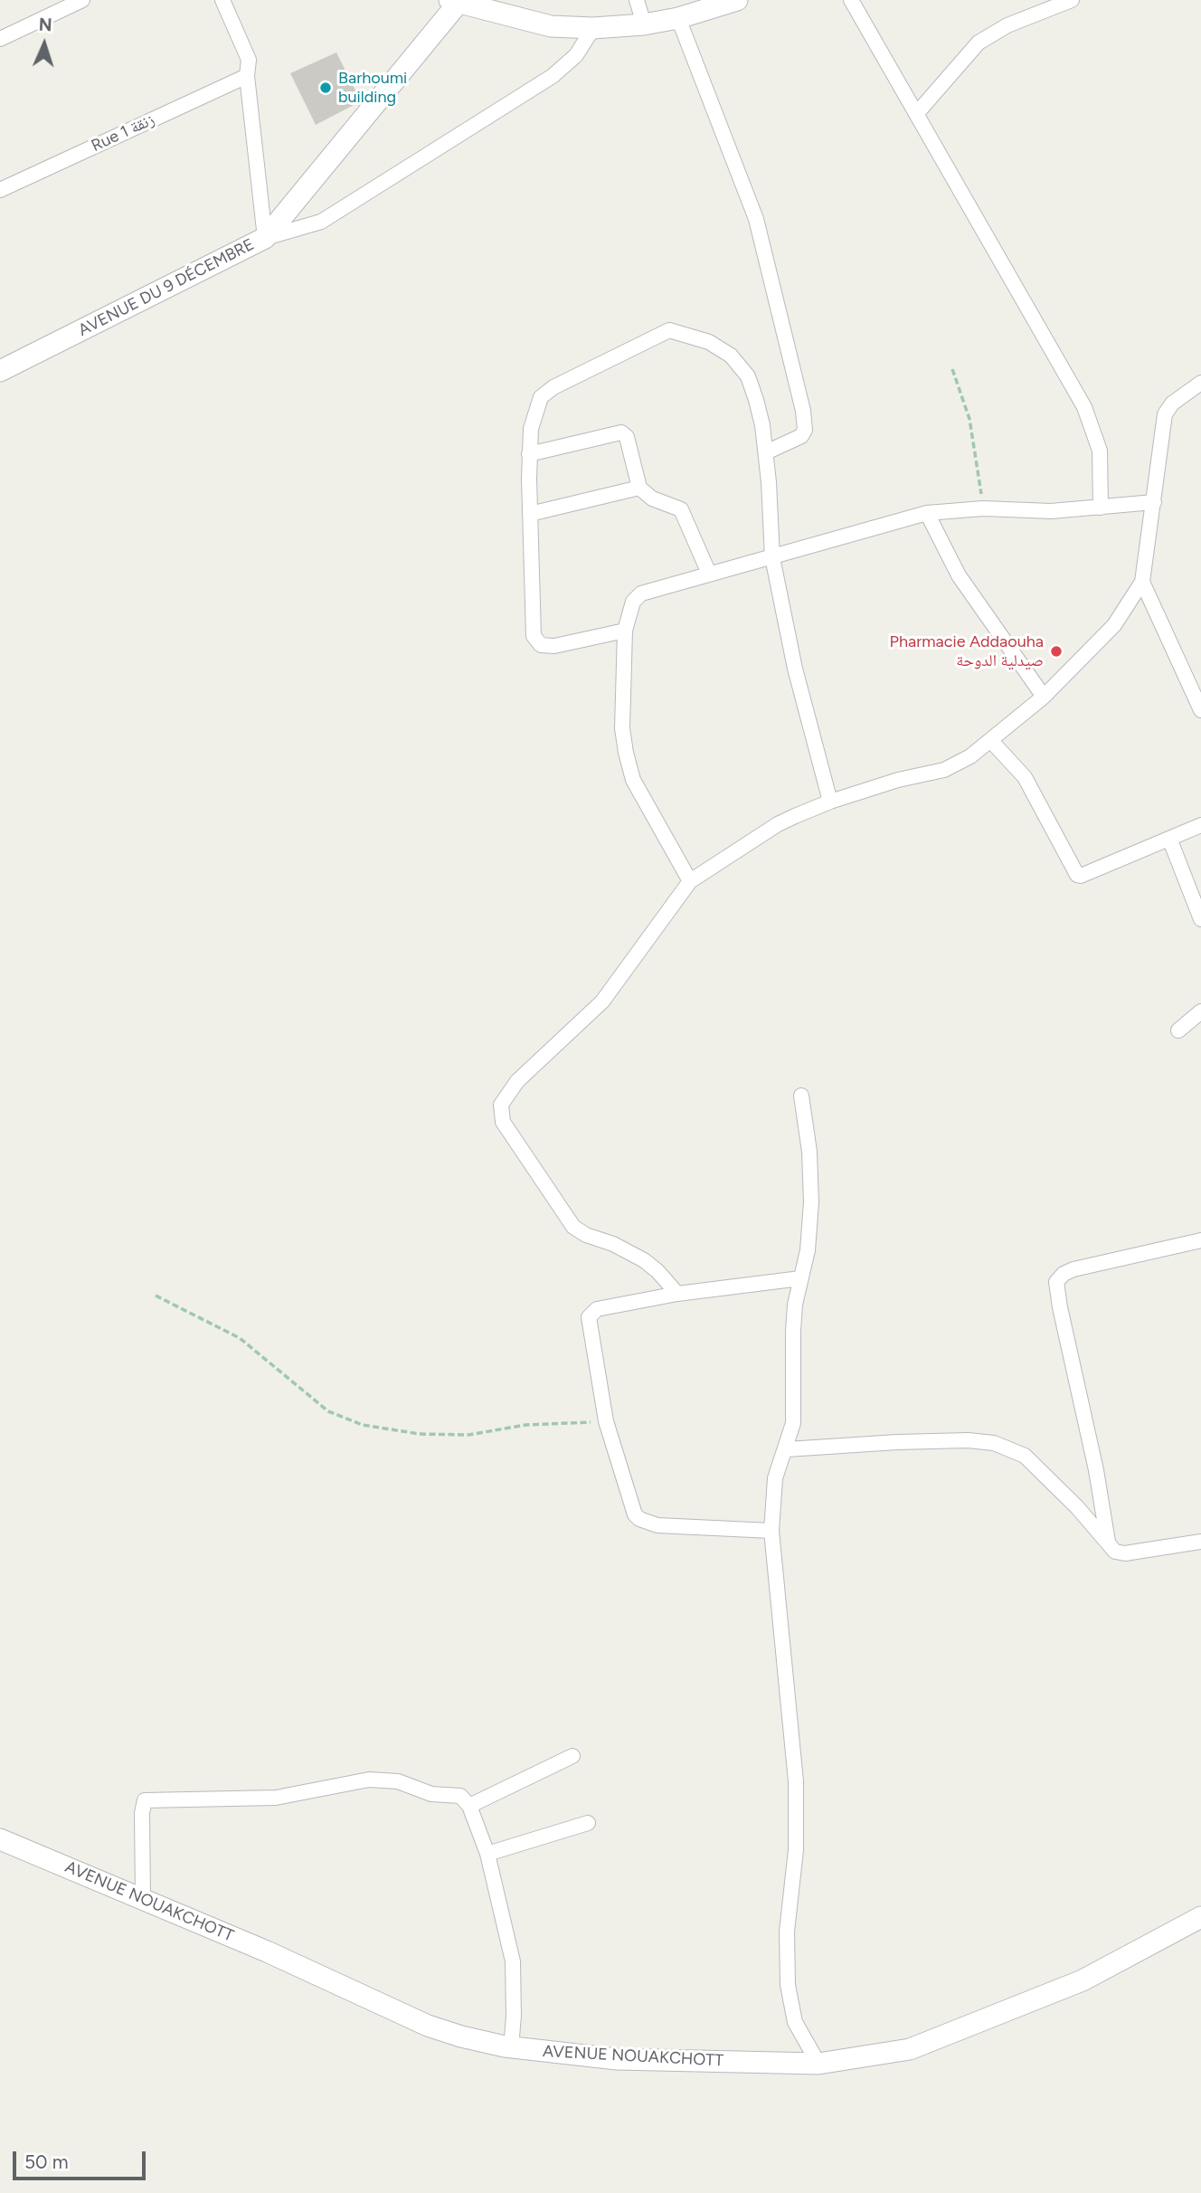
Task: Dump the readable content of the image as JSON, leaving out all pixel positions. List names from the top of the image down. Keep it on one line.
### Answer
{"streets":{"street":["Rue 1 زنقة","AVENUE DU 9 DÉCEMBRE","AVENUE NOUAKCHOTT"]},"places":["Barhoumi building","Pharmacie Addaouha صيدلية الدوحة"],"scale_bar":"50 m","north":"top"}
